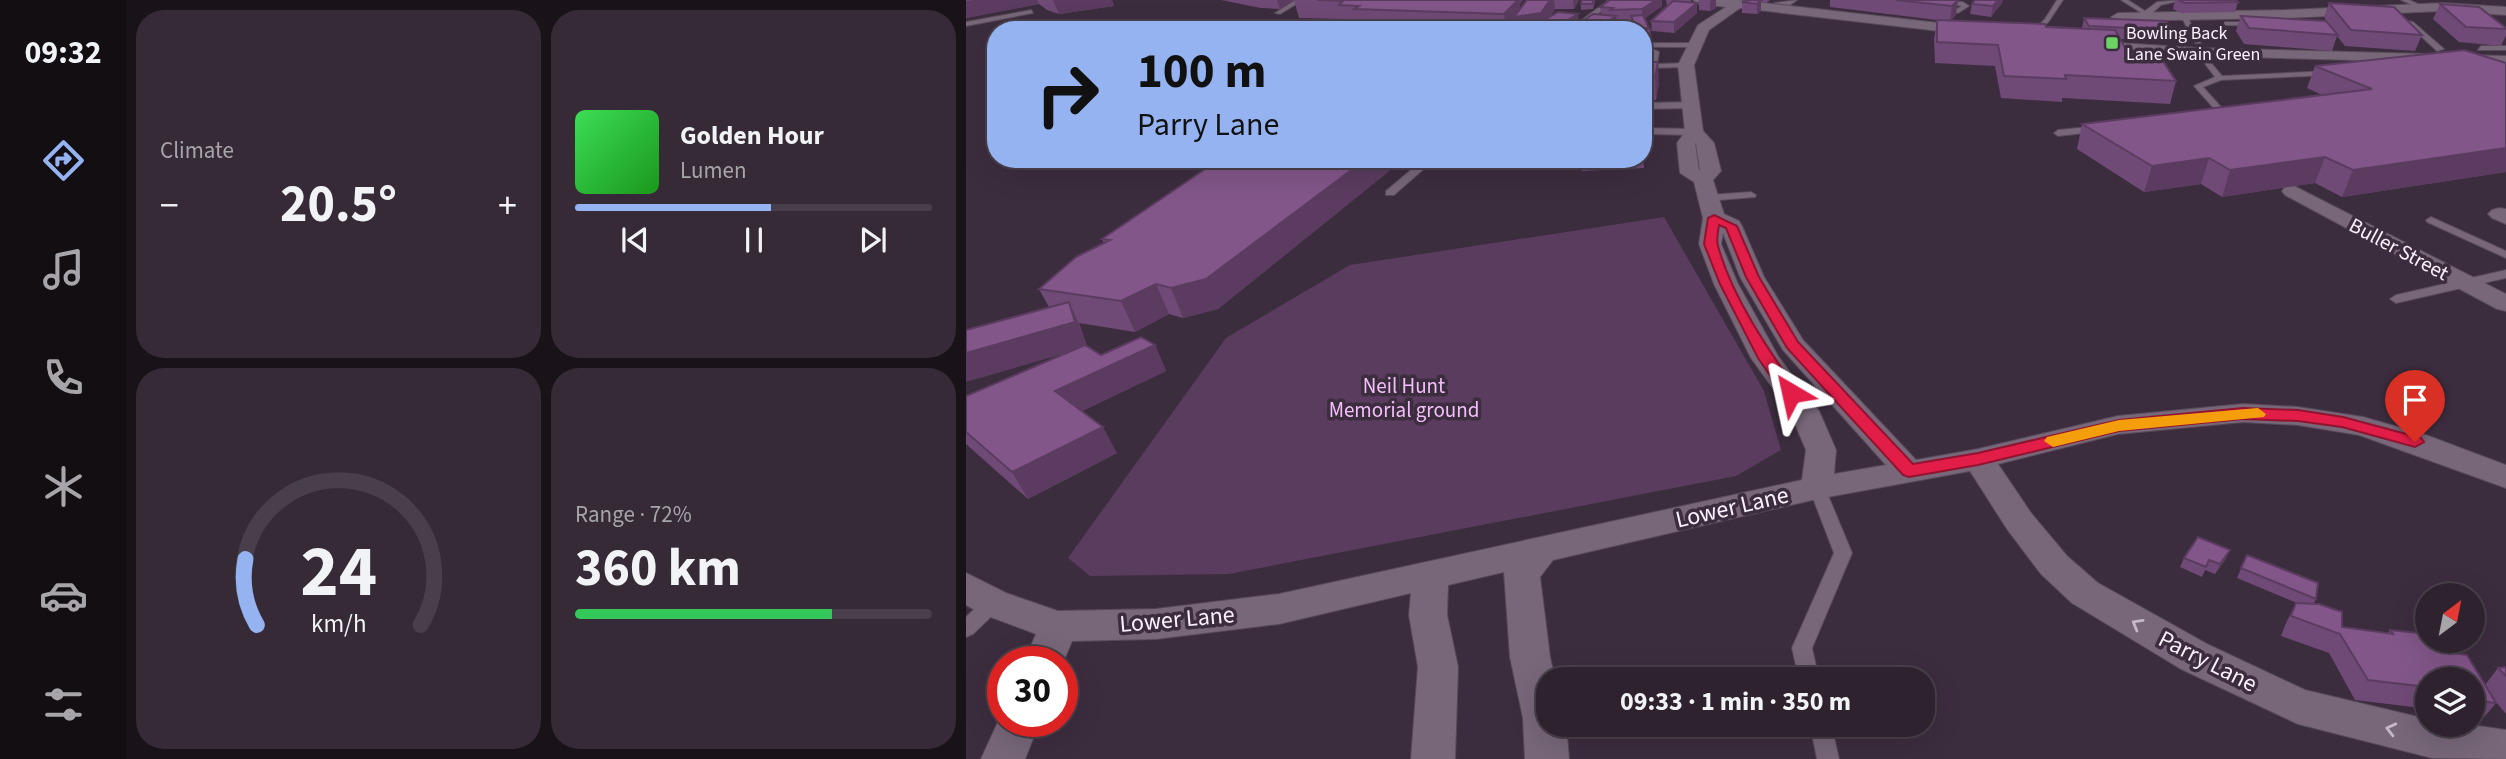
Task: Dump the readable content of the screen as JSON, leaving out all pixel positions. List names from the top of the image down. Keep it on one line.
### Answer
{"streets":{"street":["Buller Street","Lower Lane","Parry Lane"]},"crossings":[["Lower Lane","Parry Lane"]],"one_way":["Parry Lane"],"parks":["Neil Hunt Memorial ground"],"places":{"transit":["Bowling Back Lane Swain Green"]},"north":"top right","page":{"tabs":"09:32","tile":["Climate",["Range · 72%","360 km"]],"turn":["100 m","Parry Lane"],"song":["Golden Hour","Lumen"],"heat":["−","20.5°","+"],"limit":"30","trip":"09:33 · 1 min · 350 m","gauge":["24","km/h"]}}
